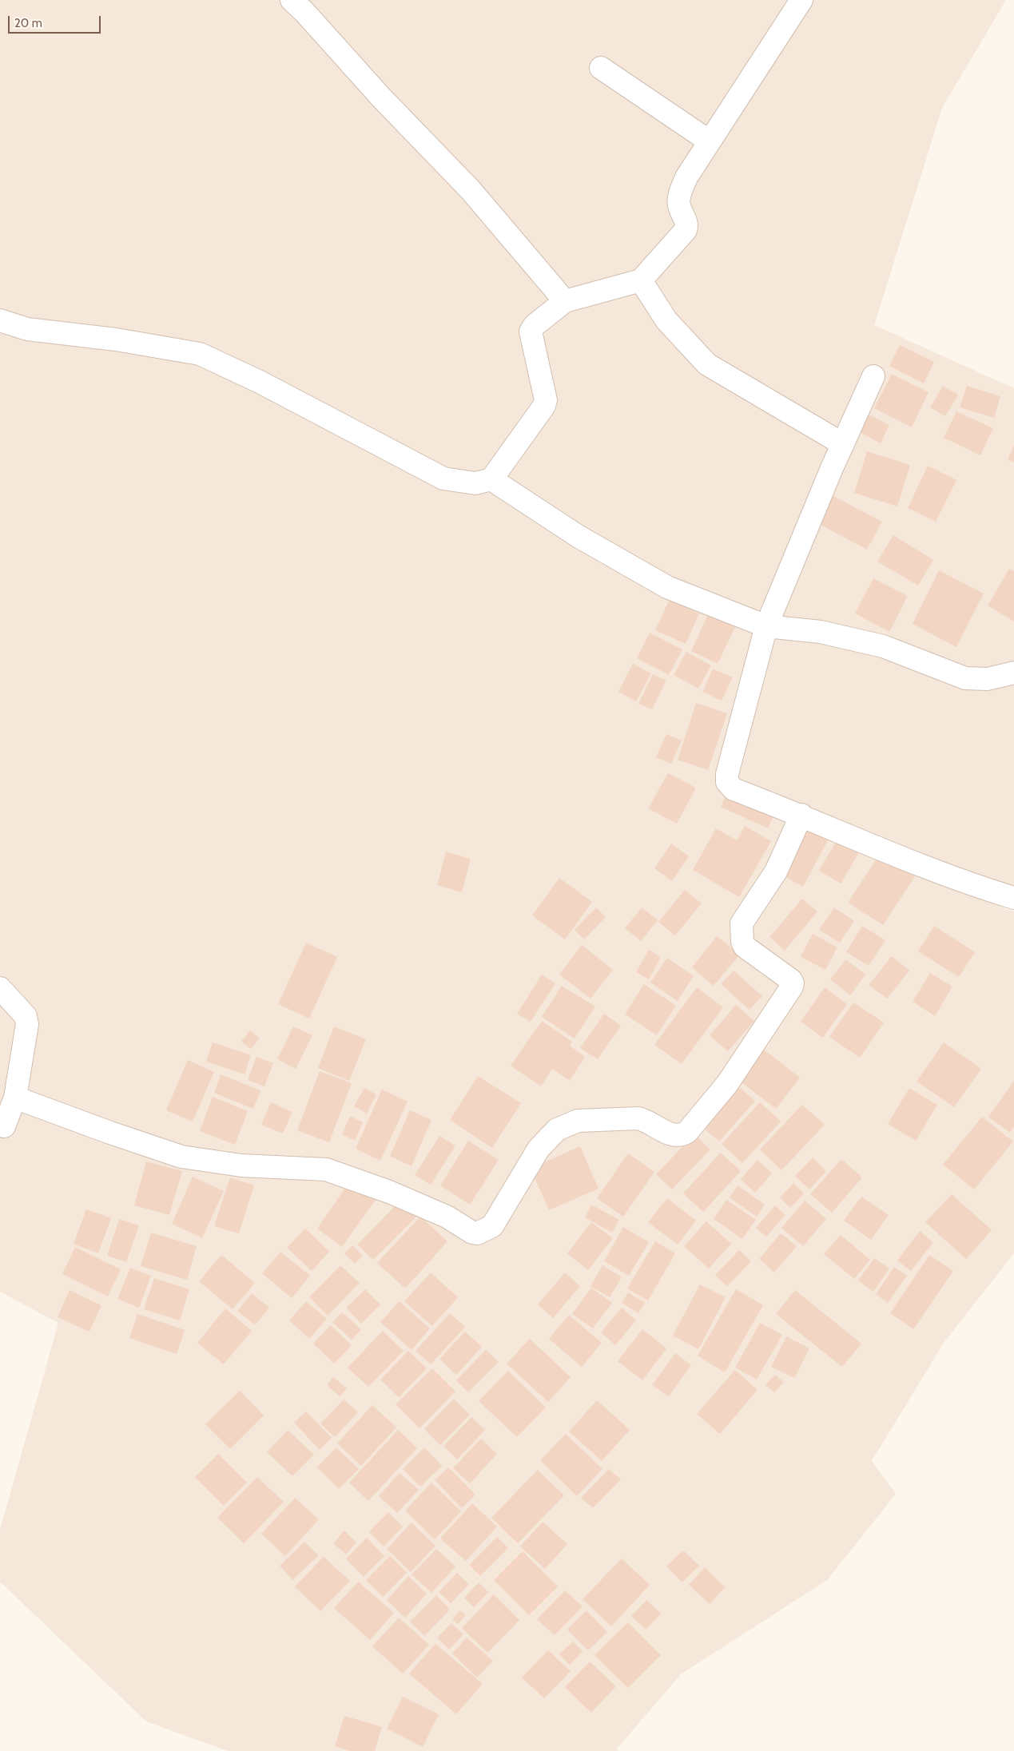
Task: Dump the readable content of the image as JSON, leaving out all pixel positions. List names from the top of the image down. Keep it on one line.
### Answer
{"scale_bar":"20 m"}
